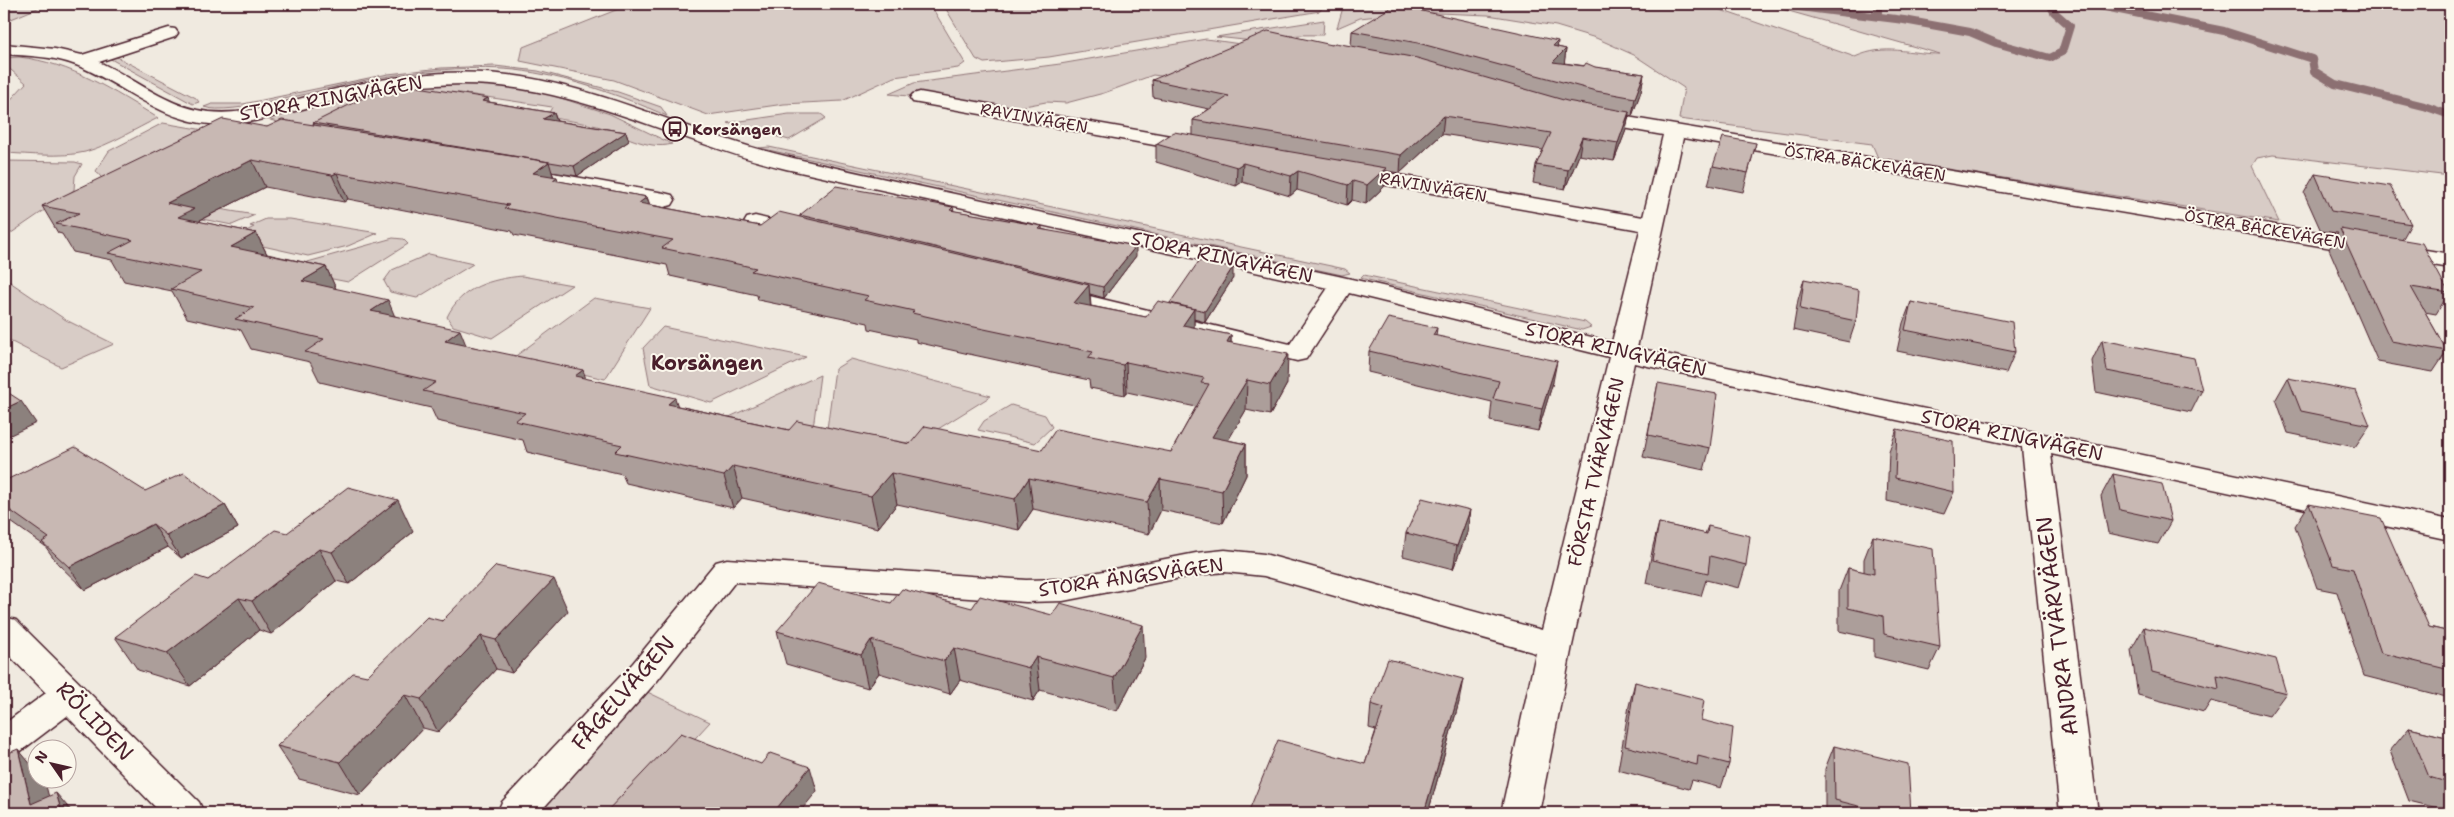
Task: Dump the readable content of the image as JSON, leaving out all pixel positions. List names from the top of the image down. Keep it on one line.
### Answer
{"streets":{"street":["STORA RINGVÄGEN","RAVINVÄGEN","ÖSTRA BÄCKEVÄGEN","FÖRSTA TVÄRVÄGEN","STORA ÄNGSVÄGEN","ANDRA TVÄRVÄGEN","FÅGELVÄGEN","RÖLIDEN"]},"crossings":[["STORA RINGVÄGEN","FÖRSTA TVÄRVÄGEN"],["STORA RINGVÄGEN","ANDRA TVÄRVÄGEN"],["RAVINVÄGEN","FÖRSTA TVÄRVÄGEN"],["ÖSTRA BÄCKEVÄGEN","FÖRSTA TVÄRVÄGEN"],["FÖRSTA TVÄRVÄGEN","STORA ÄNGSVÄGEN"],["STORA ÄNGSVÄGEN","FÅGELVÄGEN"]],"districts":["Korsängen"],"places":{"bus stop":["Korsängen"]},"north":"top left"}
